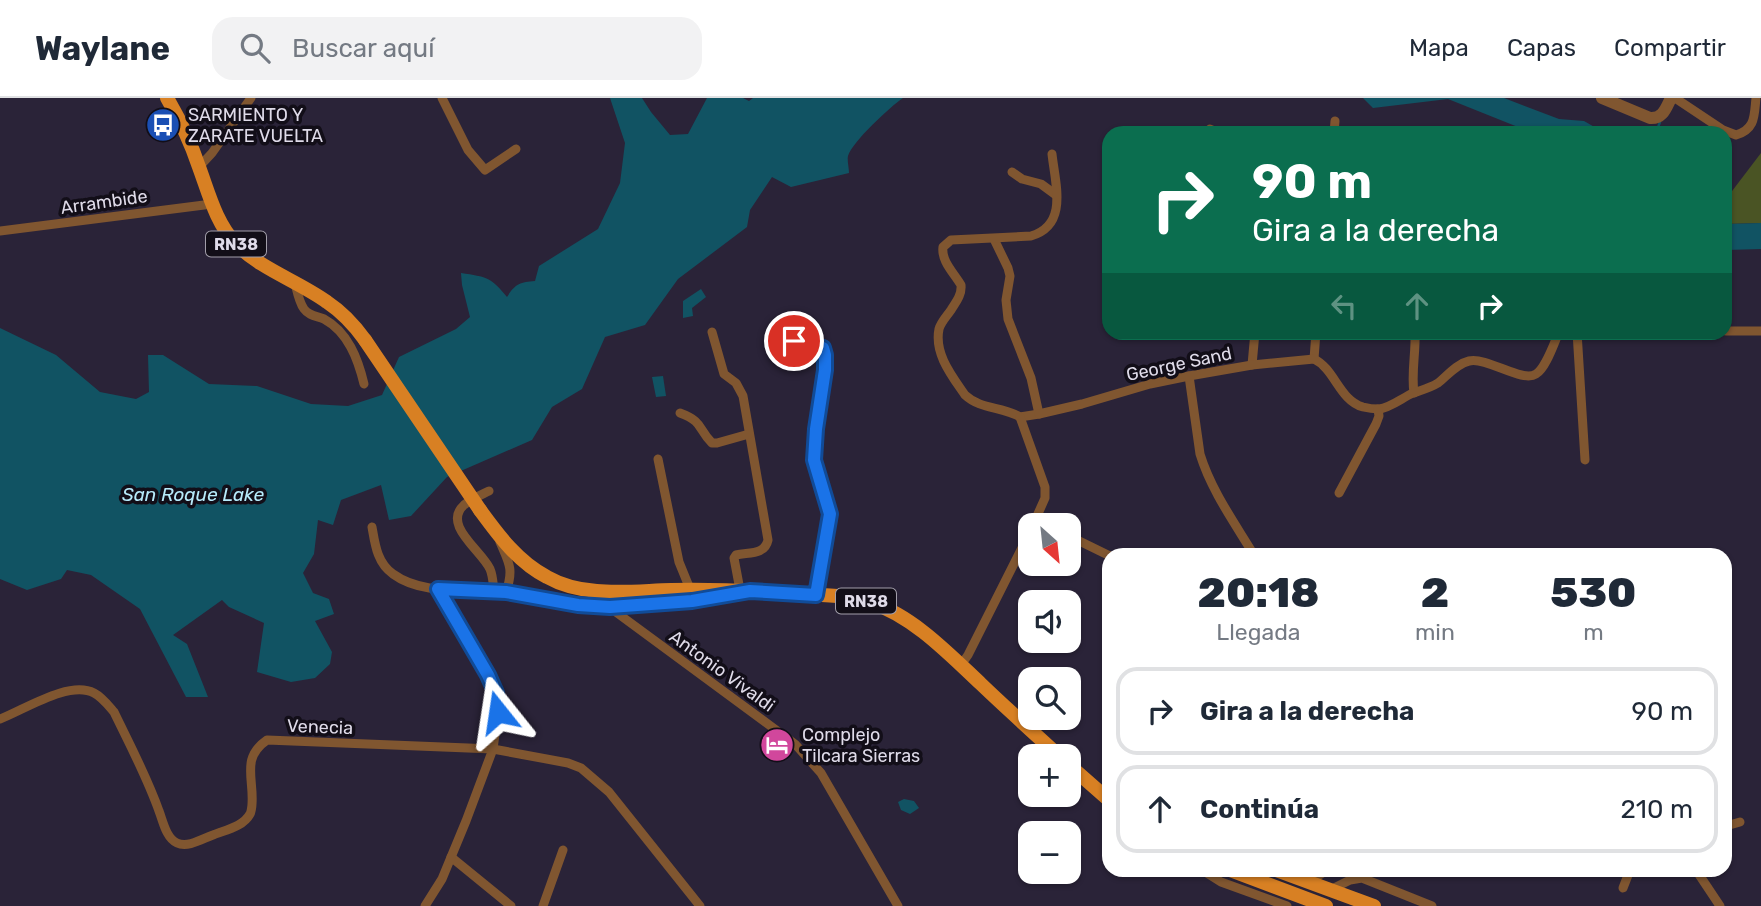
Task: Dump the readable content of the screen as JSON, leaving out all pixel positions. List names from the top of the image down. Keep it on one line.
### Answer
{"streets":{"main road":["RN38"],"street":["Arrambide","George Sand","Antonio Vivaldi","Venecia"]},"crossings":[["Arrambide","RN38"]],"water":["San Roque Lake"],"places":{"bus stop":["SARMIENTO Y ZARATE VUELTA"],"hotel":["Complejo Tilcara Sierras"]},"north":"bottom right","page":{"header":"Waylane","search":"Buscar aquí","nav":["Mapa","Capas","Compartir"],"turn":["90 m","Gira a la derecha"],"map_buttons":["+","−"],"eta":["20:18","Llegada","2","min","530","m"],"list":[{"name":"Gira a la derecha","value":"90 m"},{"name":"Continúa","value":"210 m"}]}}
